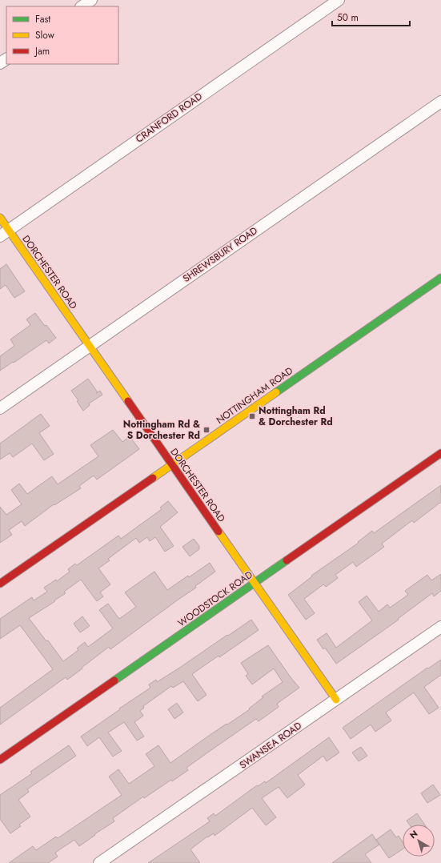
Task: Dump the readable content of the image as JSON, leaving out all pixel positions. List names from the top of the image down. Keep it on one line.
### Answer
{"streets":{"street":["CRANFORD ROAD","SHREWSBURY ROAD","DORCHESTER ROAD","NOTTINGHAM ROAD","WOODSTOCK ROAD","SWANSEA ROAD"]},"crossings":[["CRANFORD ROAD","DORCHESTER ROAD"],["SHREWSBURY ROAD","DORCHESTER ROAD"],["DORCHESTER ROAD","NOTTINGHAM ROAD"],["DORCHESTER ROAD","WOODSTOCK ROAD"],["DORCHESTER ROAD","SWANSEA ROAD"]],"places":{"transit":["Nottingham Rd & Dorchester Rd","Nottingham Rd & S Dorchester Rd"]},"legend":["Fast","Slow","Jam"],"scale_bar":"50 m","north":"top left"}
